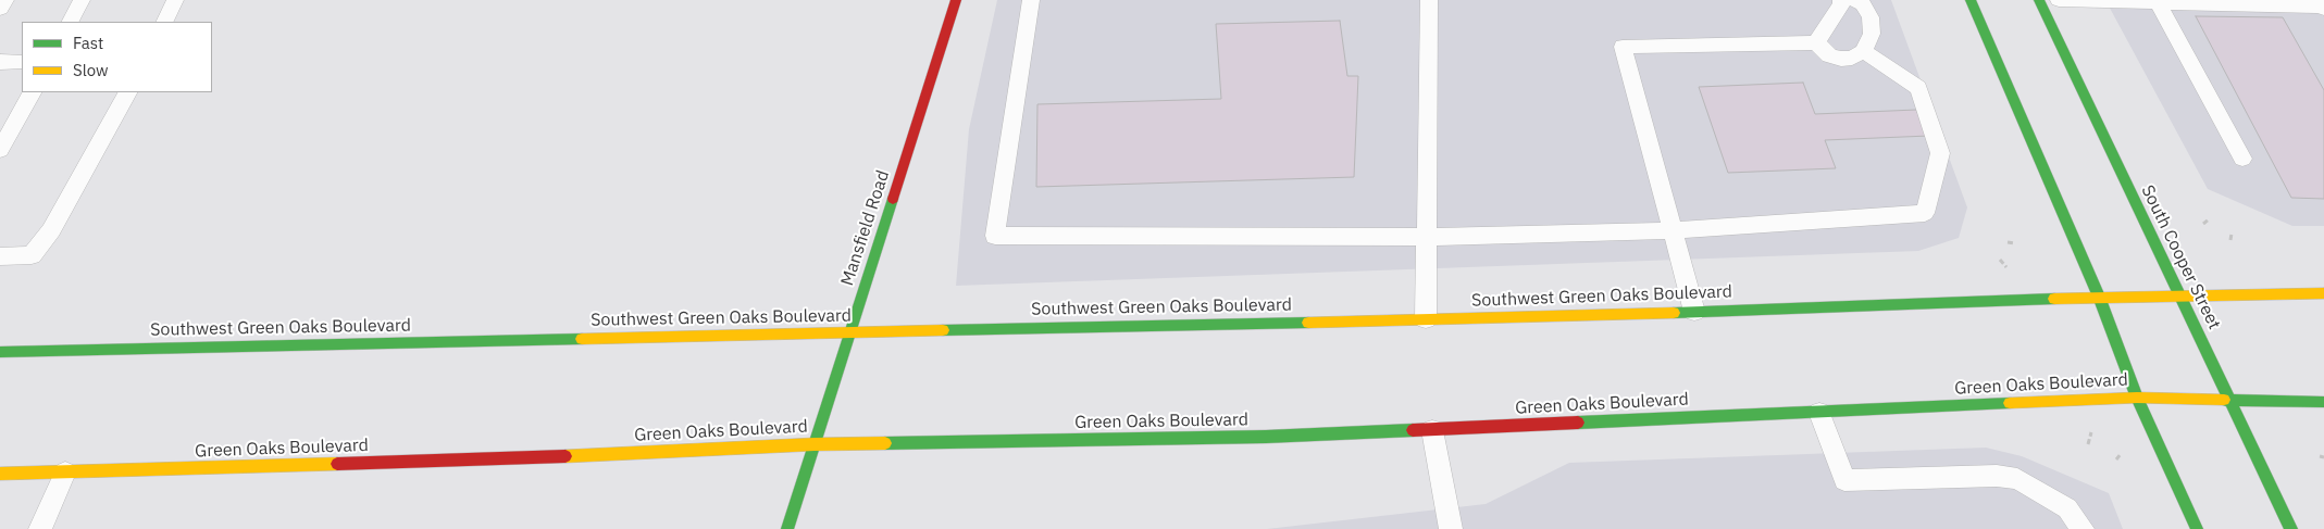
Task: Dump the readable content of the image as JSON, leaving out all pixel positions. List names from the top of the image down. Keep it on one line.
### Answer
{"streets":{"main road":["Mansfield Road","South Cooper Street","Southwest Green Oaks Boulevard","Green Oaks Boulevard"]},"crossings":[["Mansfield Road","Southwest Green Oaks Boulevard"],["Mansfield Road","Green Oaks Boulevard"],["South Cooper Street","Southwest Green Oaks Boulevard"],["South Cooper Street","Green Oaks Boulevard"]],"legend":["Fast","Slow"]}
